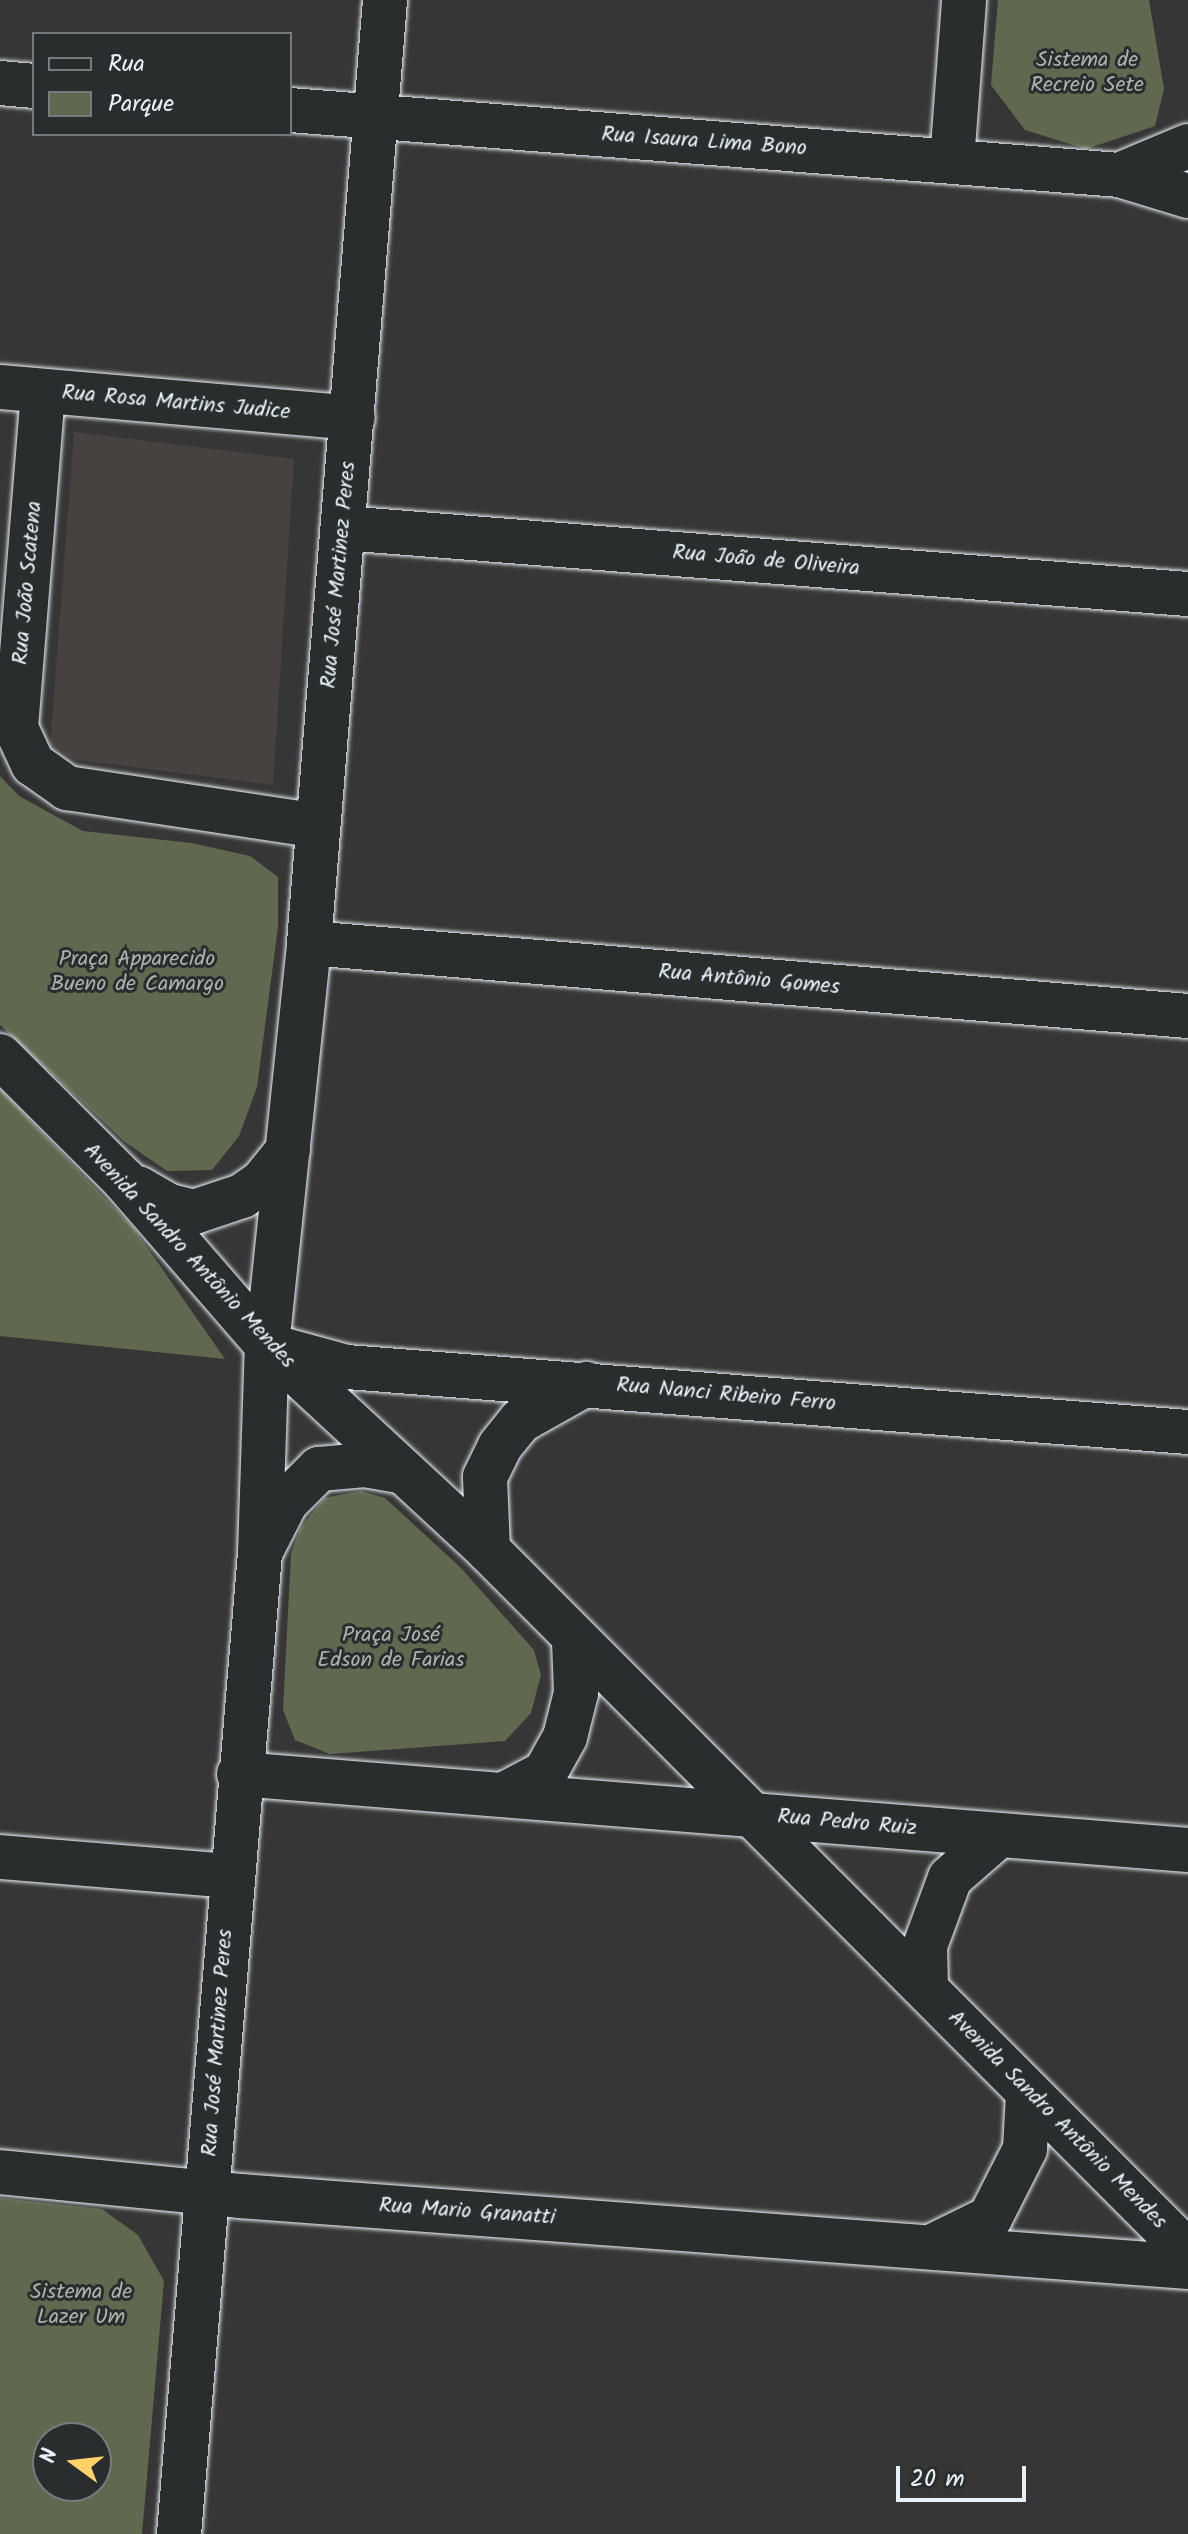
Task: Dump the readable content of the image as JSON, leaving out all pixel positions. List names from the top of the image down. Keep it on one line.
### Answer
{"streets":{"street":["Rua Isaura Lima Bono","Rua Rosa Martins Judice","Rua João de Oliveira","Rua José Martinez Peres","Rua João Scatena","Rua Antônio Gomes","Avenida Sandro Antônio Mendes","Rua Nanci Ribeiro Ferro","Rua Pedro Ruiz","Rua Mario Granatti"]},"crossings":[["Rua Isaura Lima Bono","Rua José Martinez Peres"],["Rua Rosa Martins Judice","Rua José Martinez Peres"],["Rua Rosa Martins Judice","Rua João Scatena"],["Rua João de Oliveira","Rua José Martinez Peres"],["Rua José Martinez Peres","Rua João Scatena"],["Rua José Martinez Peres","Rua Antônio Gomes"],["Rua José Martinez Peres","Avenida Sandro Antônio Mendes"],["Rua José Martinez Peres","Rua Nanci Ribeiro Ferro"],["Rua José Martinez Peres","Rua Pedro Ruiz"],["Rua José Martinez Peres","Rua Mario Granatti"],["Avenida Sandro Antônio Mendes","Rua Nanci Ribeiro Ferro"],["Avenida Sandro Antônio Mendes","Rua Pedro Ruiz"]],"parks":["Sistema de Recreio Sete","Praça Apparecido Bueno de Camargo","Praça José Edson de Farias","Sistema de Lazer Um"],"legend":["Rua","Parque"],"scale_bar":"20 m","north":"left"}
